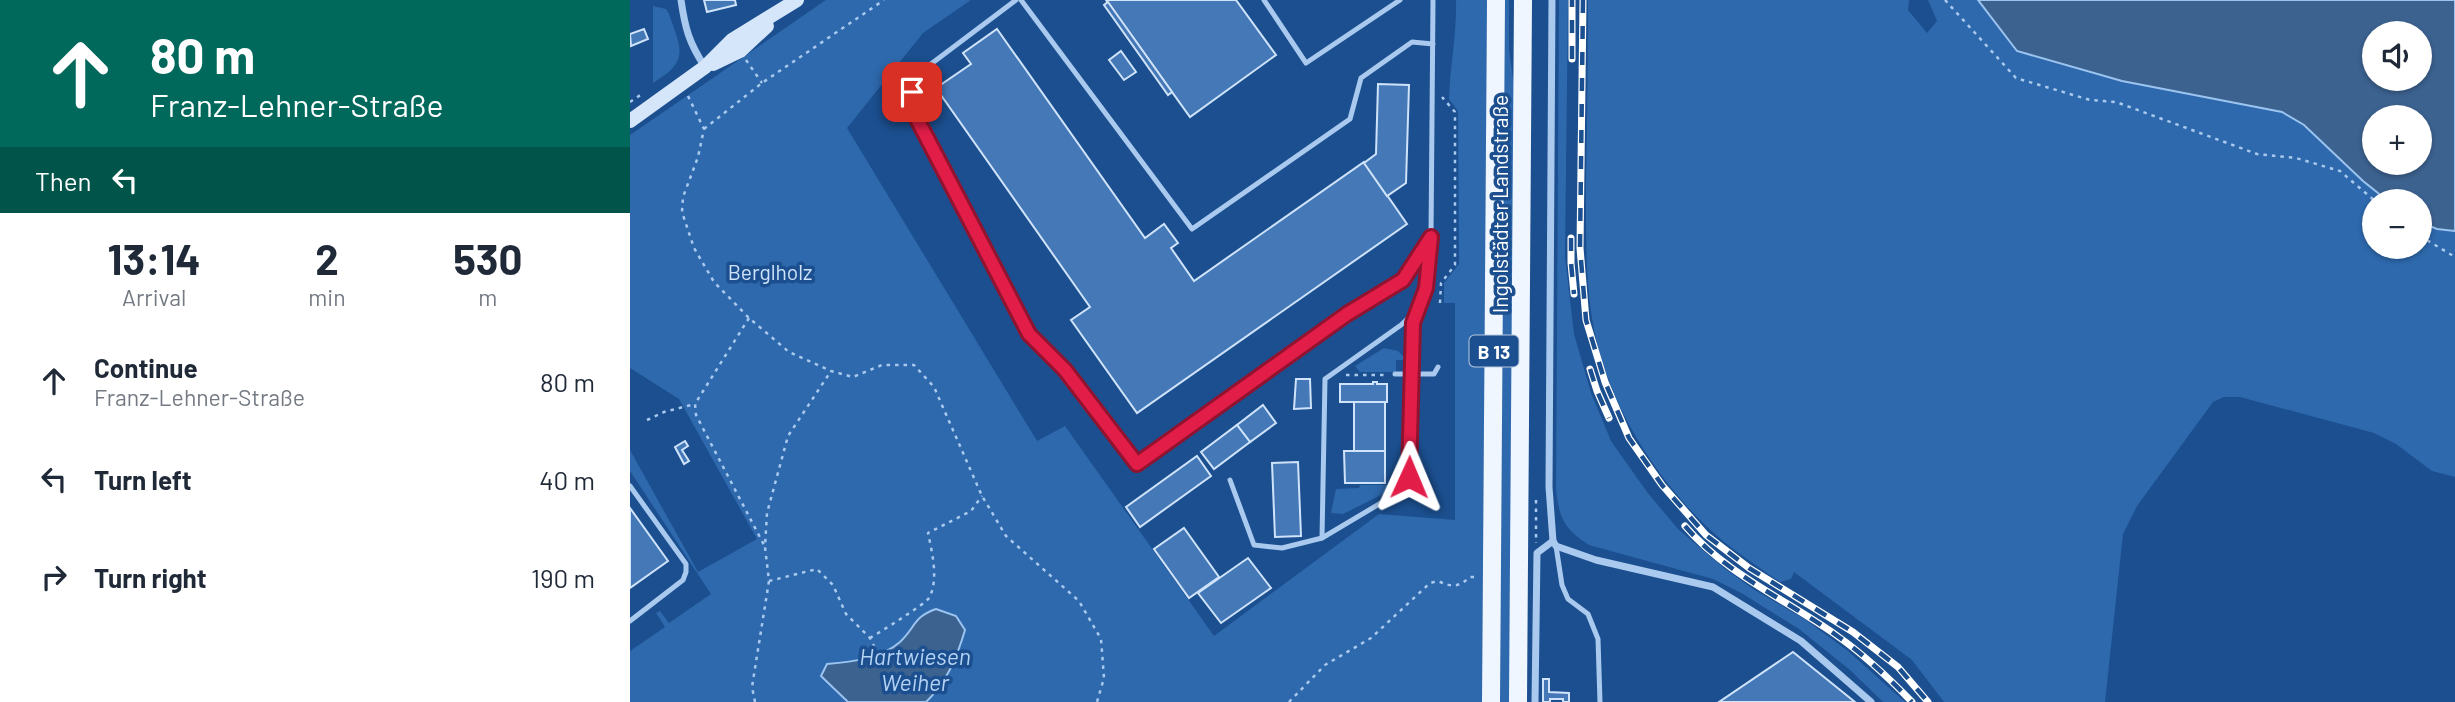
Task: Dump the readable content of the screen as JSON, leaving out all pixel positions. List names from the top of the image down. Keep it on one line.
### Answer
{"streets":{"main road":["Ingolstädter Landstraße","B 13"]},"water":["Hartwiesen Weiher"],"parks":["Berglholz"],"page":{"turn":["80 m","Franz-Lehner-Straße"],"map_buttons":["+","−"],"then":"Then","eta":["13:14","Arrival","2","min","530","m"],"list":[{"name":"Continue","note":"Franz-Lehner-Straße","value":"80 m"},{"name":"Turn left","value":"40 m"},{"name":"Turn right","value":"190 m"}]}}
